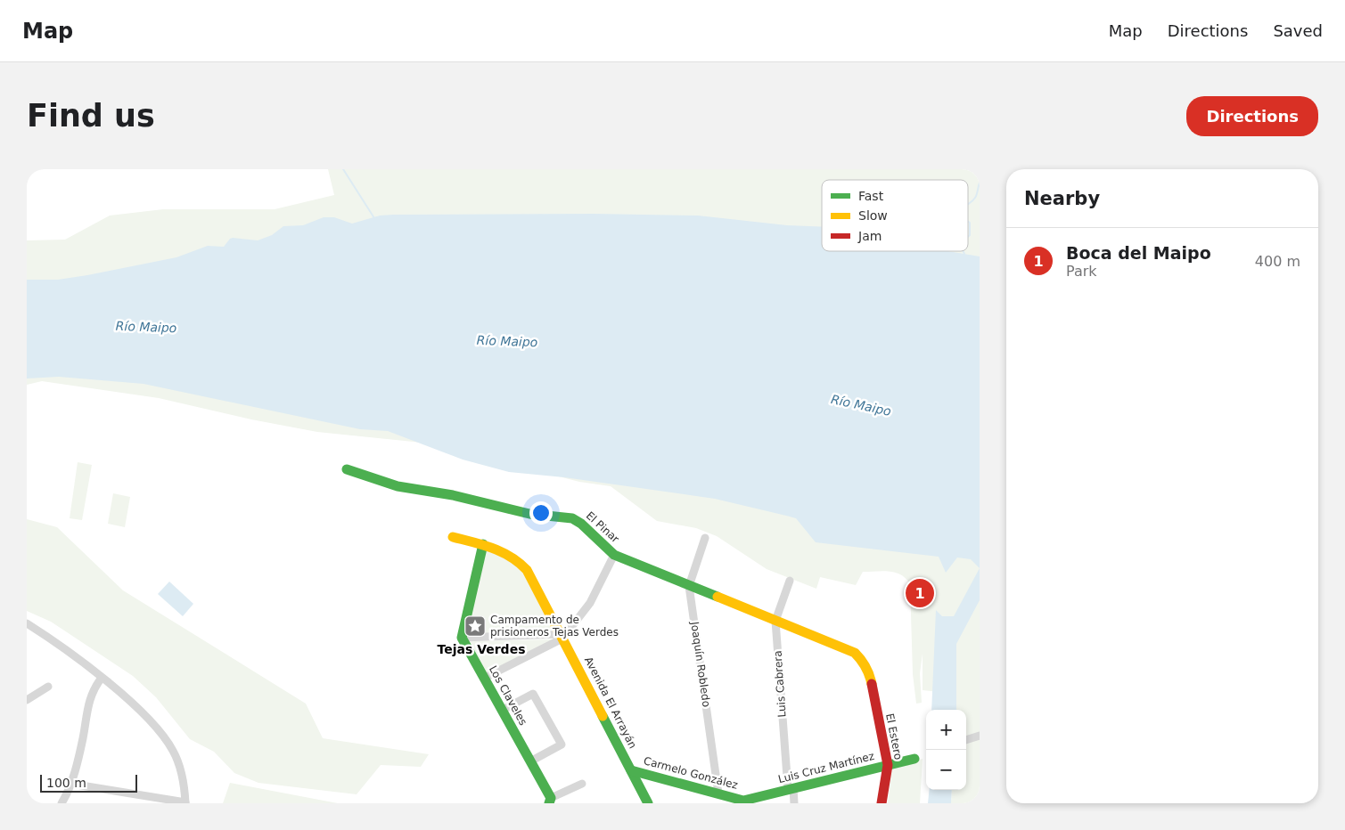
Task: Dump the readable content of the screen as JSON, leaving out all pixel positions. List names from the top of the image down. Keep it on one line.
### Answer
{"streets":{"street":["El Pinar","Joaquín Robledo","Luis Cabrera","Los Claveles","Avenida El Arrayán","El Estero","Luis Cruz Martínez","Carmelo González"]},"crossings":[["El Pinar","Joaquín Robledo"],["El Pinar","Luis Cabrera"],["El Pinar","El Estero"],["Joaquín Robledo","Carmelo González"],["Luis Cabrera","Luis Cruz Martínez"],["Avenida El Arrayán","Carmelo González"],["El Estero","Luis Cruz Martínez"],["Luis Cruz Martínez","Carmelo González"]],"districts":["Tejas Verdes"],"water":["Río Maipo"],"places":{"place":["Campamento de prisioneros Tejas Verdes"]},"legend":["Fast","Slow","Jam"],"scale_bar":"100 m","page":{"header":"Map","nav":["Map","Directions","Saved"],"buttons":"Directions","title":"Find us","heading":"Nearby","list":[{"mark":"1","name":"Boca del Maipo","note":"Park","value":"400 m"}],"pins":"1","map_buttons":["+","−"],"scale":"100 m"}}
